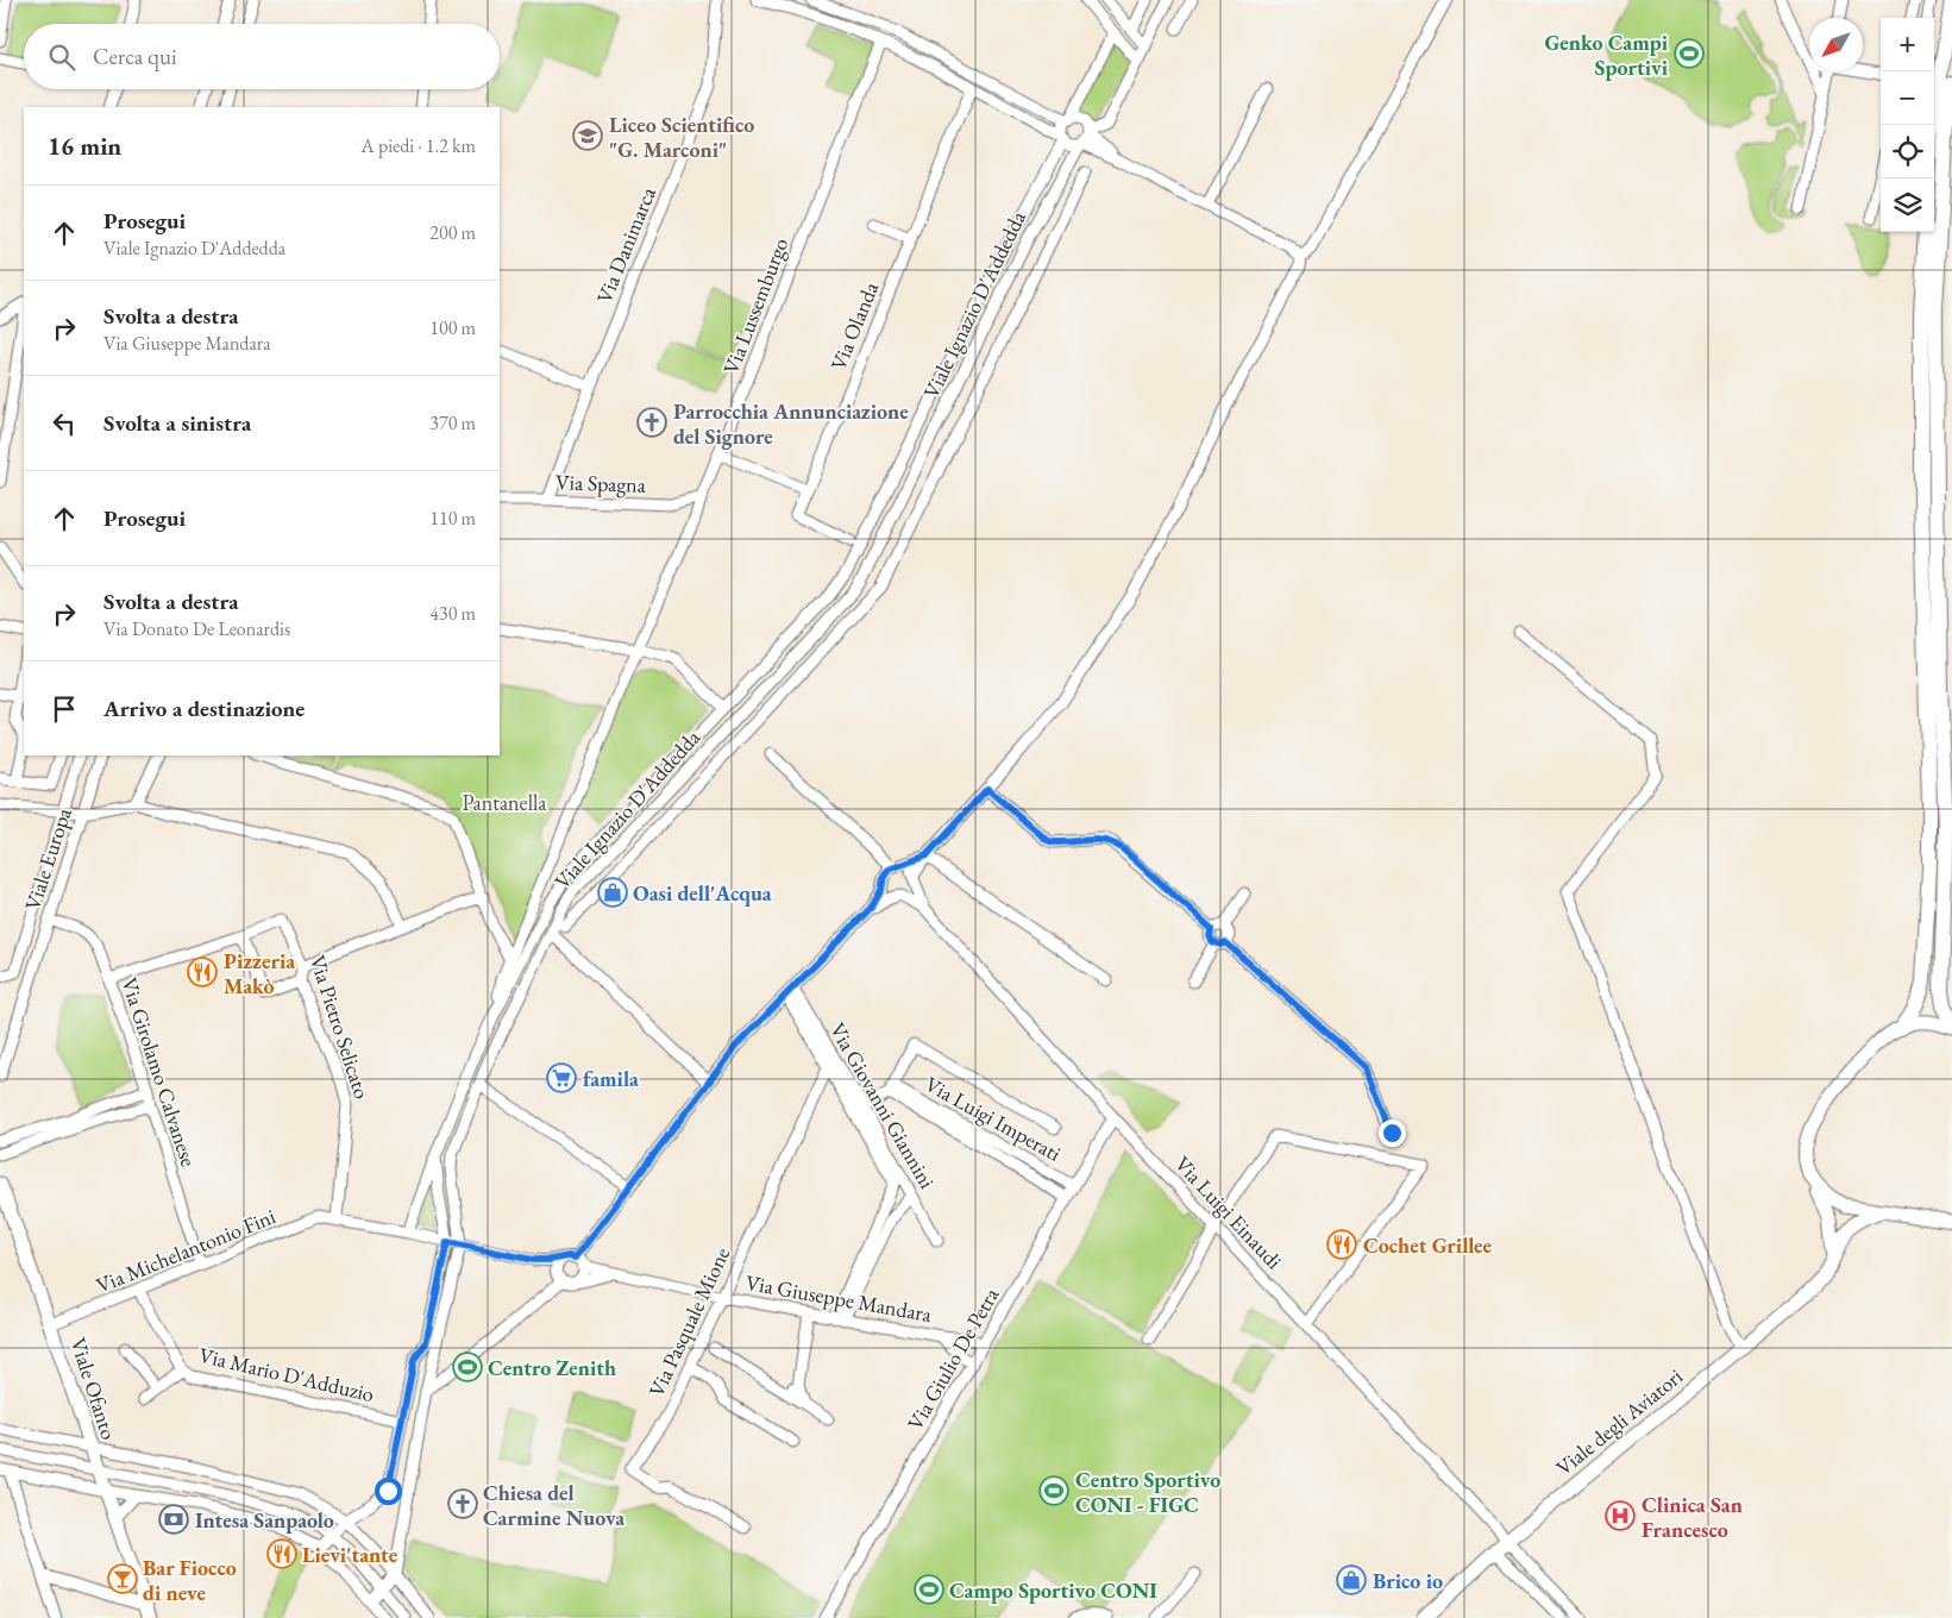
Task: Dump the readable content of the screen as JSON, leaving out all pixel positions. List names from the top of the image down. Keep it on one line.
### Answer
{"streets":{"main road":["Viale Ofanto","Viale degli Aviatori"],"street":["Via Danimarca","Viale Ignazio D'Addedda","Via Lussemburgo","Via Olanda","Via Spagna","Viale Europa","Via Pietro Selicato","Via Girolamo Calvanese","Via Giovanni Giannini","Via Luigi Imperati","Via Luigi Einaudi","Via Michelantonio Fini","Via Giuseppe Mandara","Via Pasquale Mione","Via Giulio De Petra","Via Mario D'Adduzio"]},"crossings":[["Via Danimarca","Via Spagna"],["Viale Ignazio D'Addedda","Via Lussemburgo"],["Viale Ignazio D'Addedda","Via Mario D'Adduzio"],["Via Lussemburgo","Via Spagna"],["Viale Europa","Via Girolamo Calvanese"],["Via Pietro Selicato","Via Michelantonio Fini"],["Via Girolamo Calvanese","Via Michelantonio Fini"],["Via Giovanni Giannini","Via Giuseppe Mandara"],["Via Giovanni Giannini","Via Pasquale Mione"],["Via Luigi Imperati","Via Giulio De Petra"],["Via Luigi Einaudi","Via Giulio De Petra"],["Via Luigi Einaudi","Viale degli Aviatori"],["Via Michelantonio Fini","Via Mario D'Adduzio"],["Via Michelantonio Fini","Viale Ofanto"],["Via Giuseppe Mandara","Via Pasquale Mione"],["Via Giuseppe Mandara","Via Giulio De Petra"]],"parks":["Pantanella"],"places":{"sports":["Genko Campi Sportivi","Centro Zenith","Centro Sportivo CONI - FIGC","Campo Sportivo CONI"],"school or university":["Liceo Scientifico \"G. Marconi\""],"church":["Parrocchia Annunciazione del Signore","Chiesa del Carmine Nuova"],"shop":["Oasi dell'Acqua","Brico io"],"restaurant":["Pizzeria Makò","Cochet Grillee","Lievi'tante"],"supermarket":["famila"],"hospital":["Clinica San Francesco"],"bank":["Intesa Sanpaolo"],"bar":["Bar Fiocco di neve"]},"north":"bottom left","page":{"map_buttons":["+","−"],"search":"Cerca qui","heading":["16 min","A piedi · 1.2 km"],"list":[["Prosegui","Viale Ignazio D'Addedda","200 m"],["Svolta a destra","Via Giuseppe Mandara","100 m"],["Svolta a sinistra","370 m"],["Prosegui","110 m"],["Svolta a destra","Via Donato De Leonardis","430 m"],"Arrivo a destinazione"]}}
